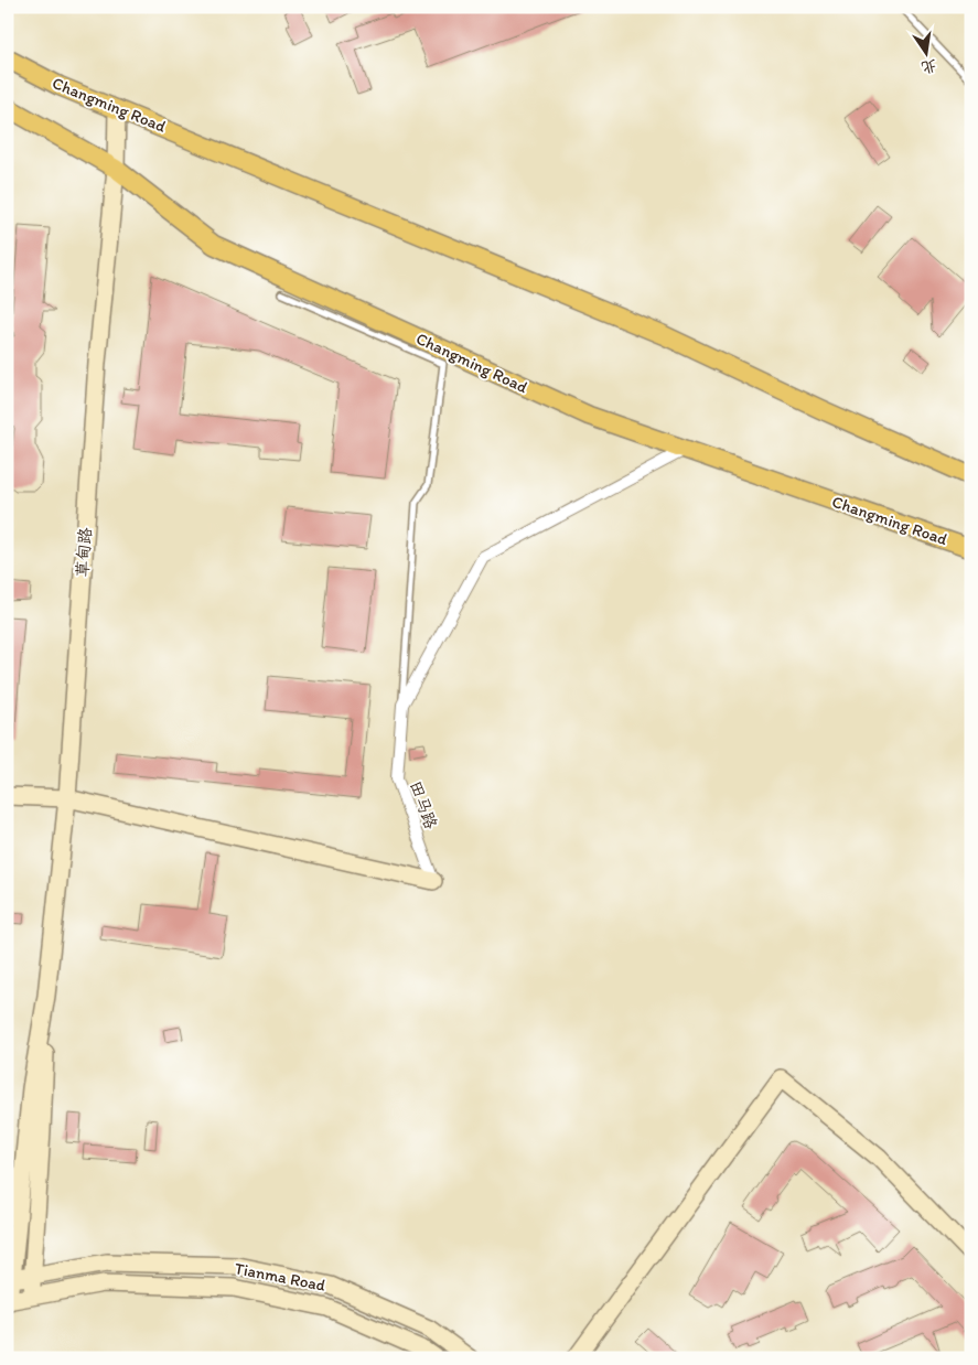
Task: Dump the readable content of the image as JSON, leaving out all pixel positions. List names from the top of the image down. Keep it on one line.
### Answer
{"streets":{"main road":["Changming Road"],"street":["草甸路","田马路","Tianma Road"]},"crossings":[["Changming Road","草甸路"]],"north":"bottom"}
